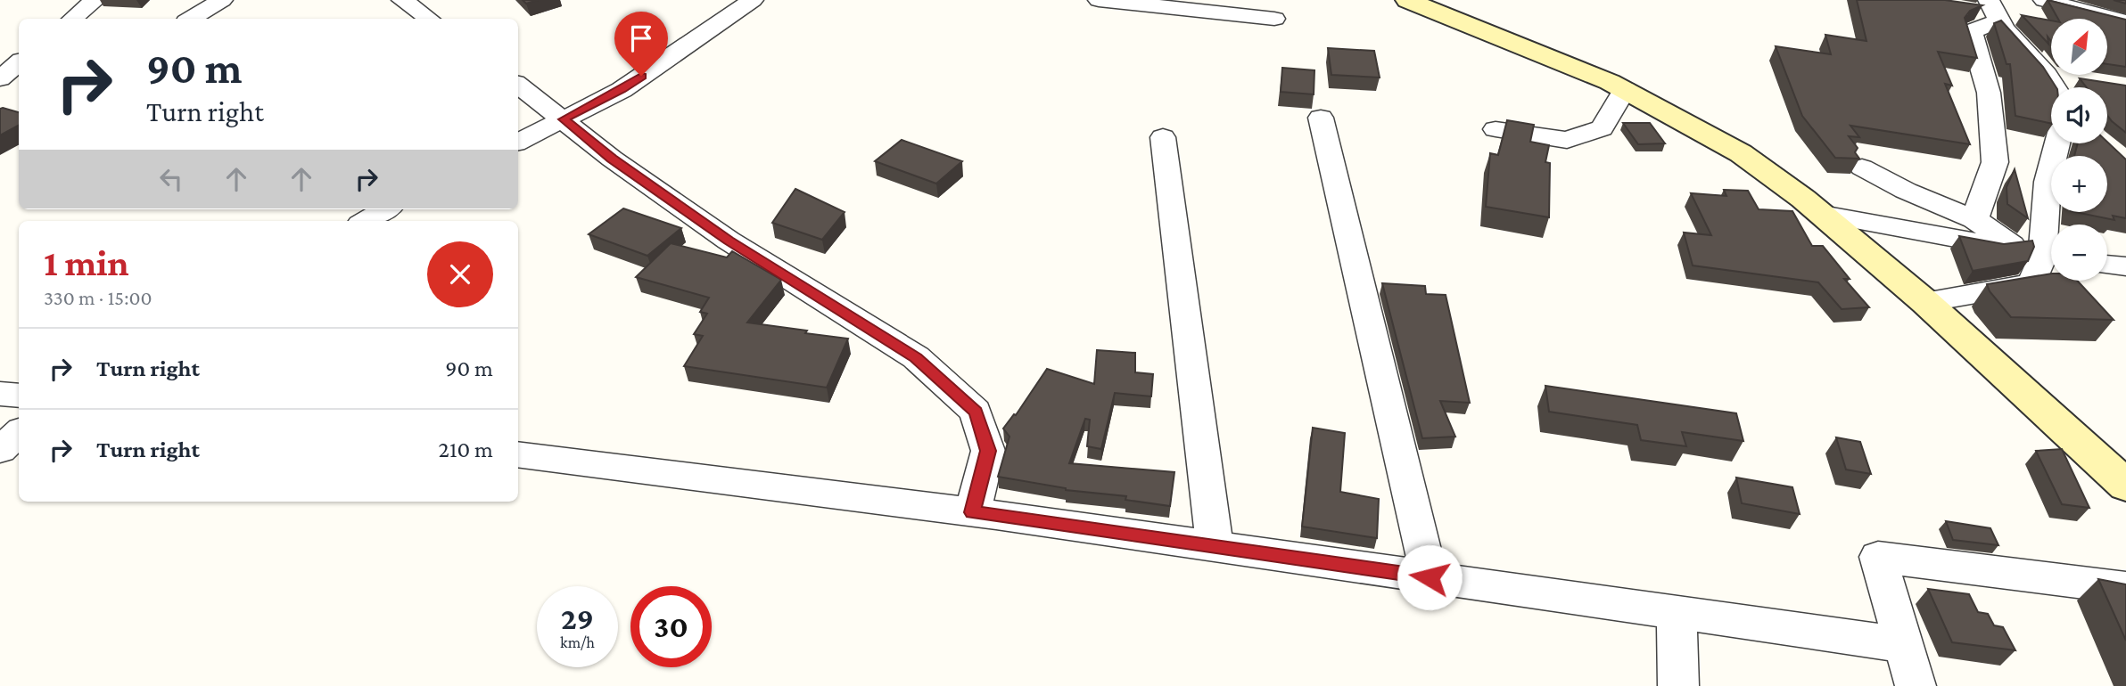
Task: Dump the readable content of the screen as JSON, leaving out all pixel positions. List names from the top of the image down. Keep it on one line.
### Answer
{"north":"top right","page":{"map_buttons":["+","−"],"turn":["90 m","Turn right"],"heading":["1 min","330 m · 15:00"],"list":[{"name":"Turn right","value":"90 m"},{"name":"Turn right","value":"210 m"}],"speed":"29 km/h","limit":"30"}}
